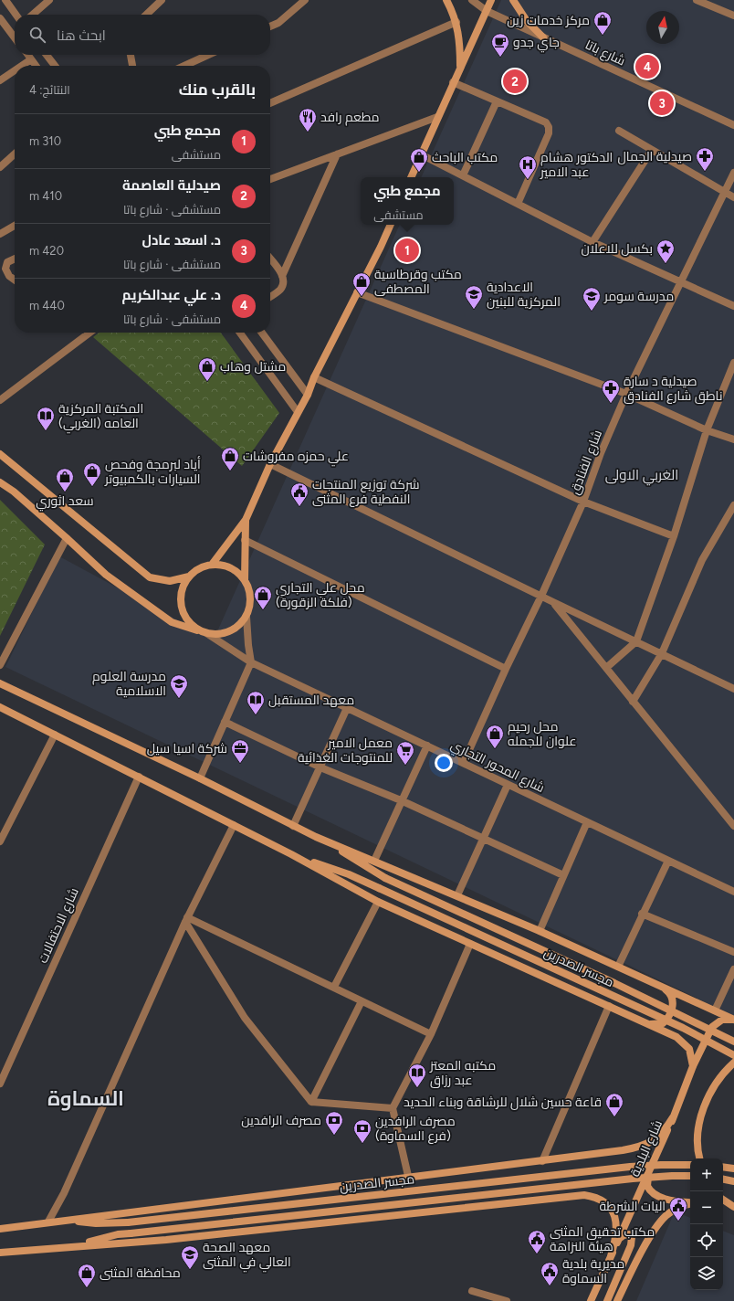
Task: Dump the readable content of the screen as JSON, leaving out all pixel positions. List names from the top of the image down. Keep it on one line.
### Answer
{"streets":{"main road":["مجسر الصدرين","شارع البلدية"],"street":["شارع باتا","شارع الفنادق","شارع المحور التجاري","شارع الاحتفالات"]},"crossings":[["شارع الفنادق","شارع المحور التجاري"]],"districts":["الغربي الاولى","السماوة"],"places":{"shop":["مركز خدمات زين","مكتب الباحث","مكتب وقرطاسية المصطفى","مشتل وهاب","علي حمزه مفروشات","أياد لبرمجة وفحص السيارات بالكمبيوتر","سعد اثوري","محل علي التجاري (فلكة الزقورة)","محل رحيم علوان للجمله","قاعة حسين شلال للرشاقة وبناء الحديد","محافظة المثنى"],"cafe":["جاي جدو"],"restaurant":["مطعم رافد"],"pharmacy":["صيدلية الجمال","صيدلية د سارة ناطق شارع الفنادق"],"hospital":["الدكتور هشام عبد الامير"],"place":["بكسل للاعلان"],"school or university":["الاعدادية المركزية للبنين","مدرسة سومر","مدرسة العلوم الاسلامية","معهد الصحة العالي في المثنى"],"library":["المكتبة المركزية العامه (الغربي)","معهد المستقبل","مكتبه المعتز عبد رزاق"],"public building":["شركة توزيع المنتجات النفطية فرع المثنى","اليات الشرطة","مكتب تحقيق المثنى هيئة النزاهة","مديرية بلدية السماوة"],"office":["شركة اسيا سيل"],"supermarket":["معمل الامير للمنتوجات الغذائية"],"bank":["مصرف الرافدين","مصرف الرافدين (فرع السماوة)"]},"north":"top","page":{"search":"ابحث هنا","pins":["4","2","3","1"],"heading":["بالقرب منك","النتائج: 4"],"list":[{"mark":"1","name":"مجمع طبي","note":"مستشفى","value":"310 m"},{"mark":"2","name":"صيدلية العاصمة","note":"مستشفى · شارع باتا","value":"410 m"},{"mark":"3","name":"د. اسعد عادل","note":"مستشفى · شارع باتا","value":"420 m"},{"mark":"4","name":"د. علي عبدالكريم","note":"مستشفى · شارع باتا","value":"440 m"}],"popup":["مجمع طبي","مستشفى"],"map_buttons":["+","−"]}}
